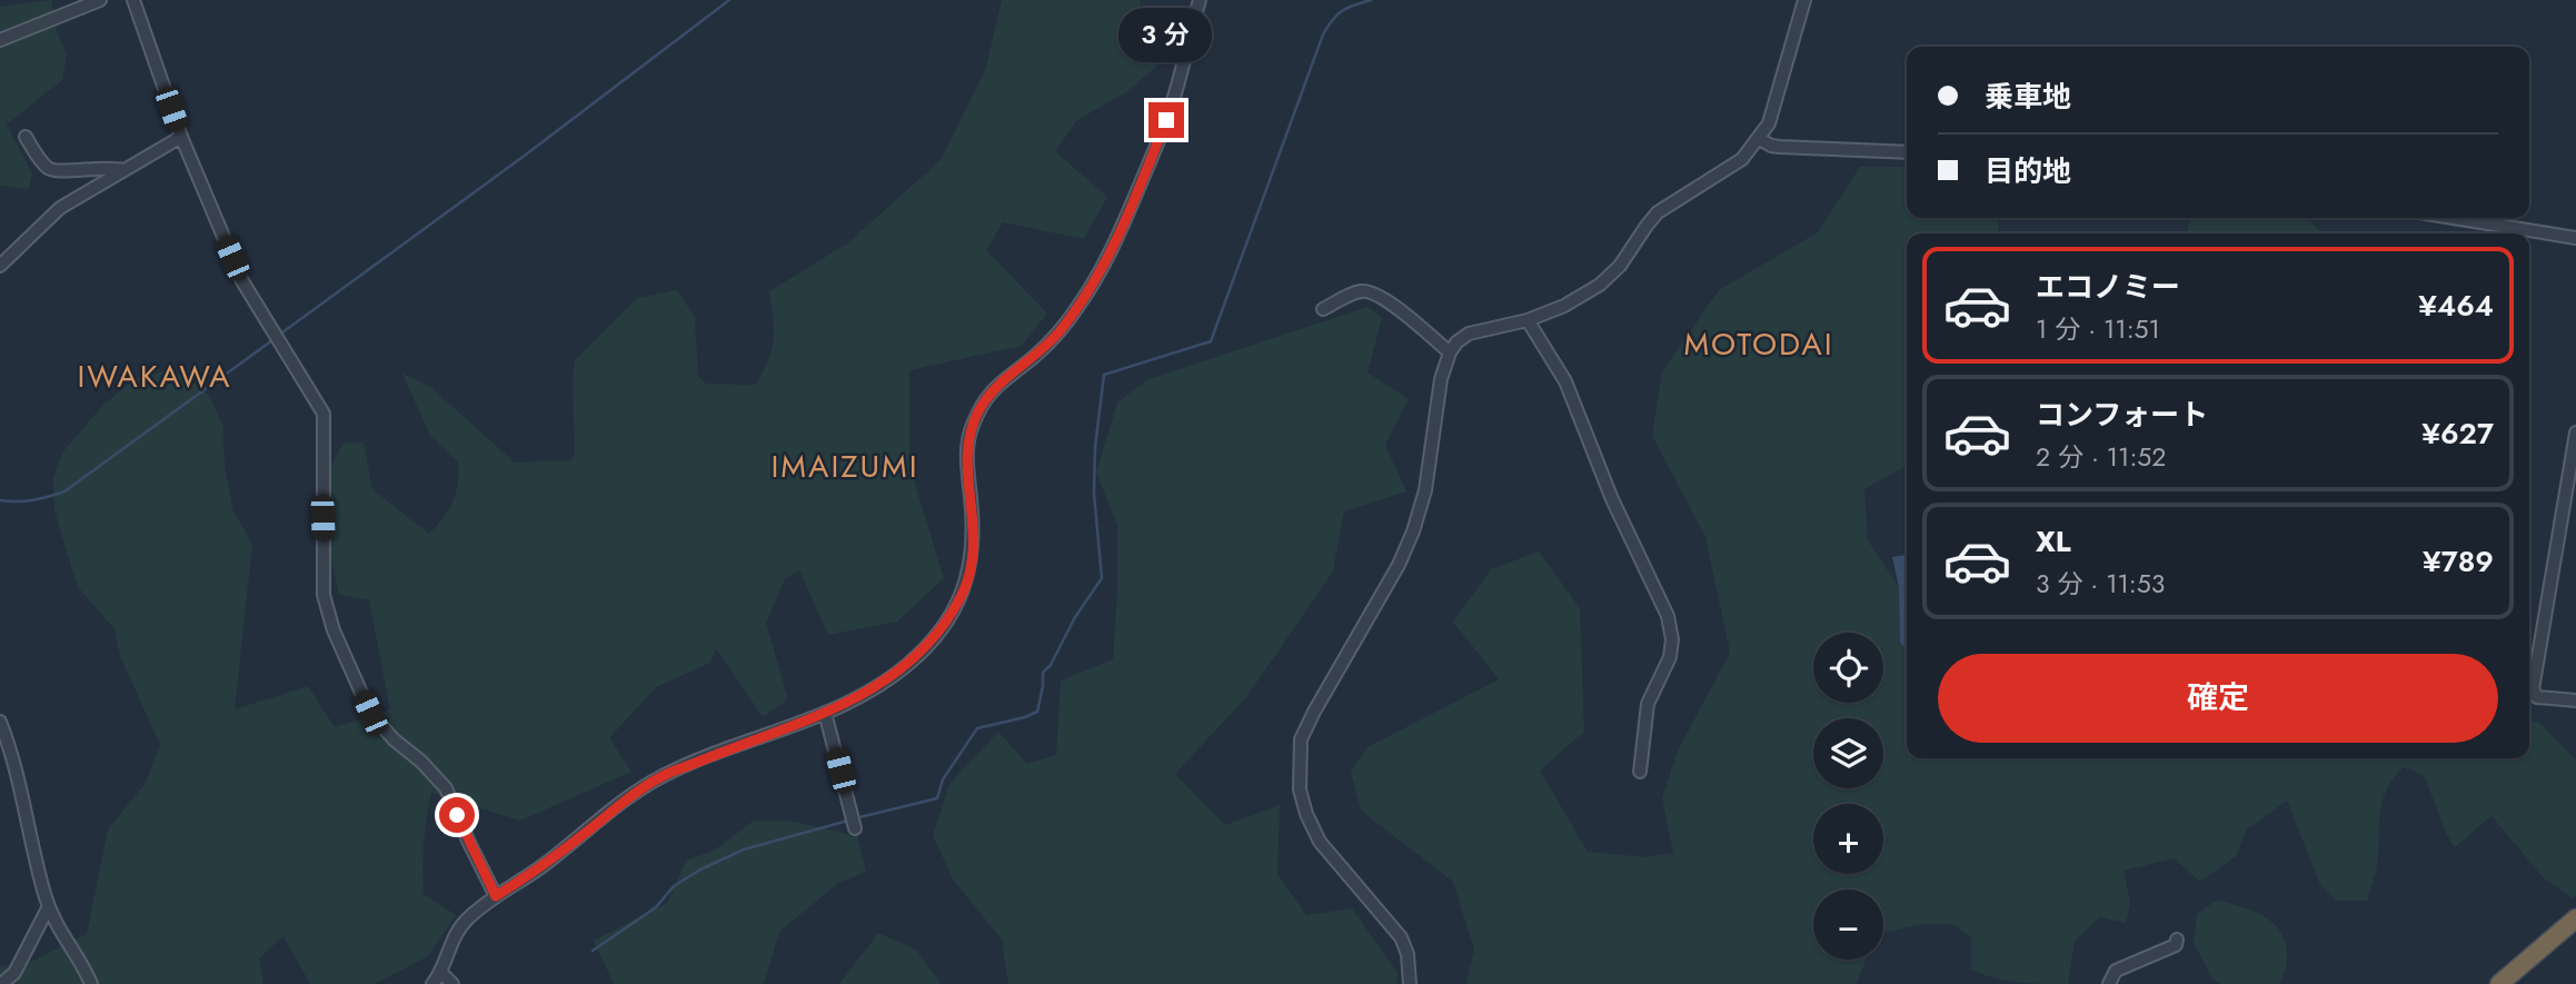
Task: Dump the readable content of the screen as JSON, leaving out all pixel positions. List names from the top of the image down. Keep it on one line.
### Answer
{"districts":["MOTODAI","IWAKAWA","IMAIZUMI"],"page":{"bubble":"3 分","banner":["乗車地","目的地"],"list":[{"name":"エコノミー","note":"1 分 · 11:51","value":"¥464"},{"name":"コンフォート","note":"2 分 · 11:52","value":"¥627"},{"name":"XL","note":"3 分 · 11:53","value":"¥789"}],"map_buttons":["+","−"],"buttons":"確定"}}
